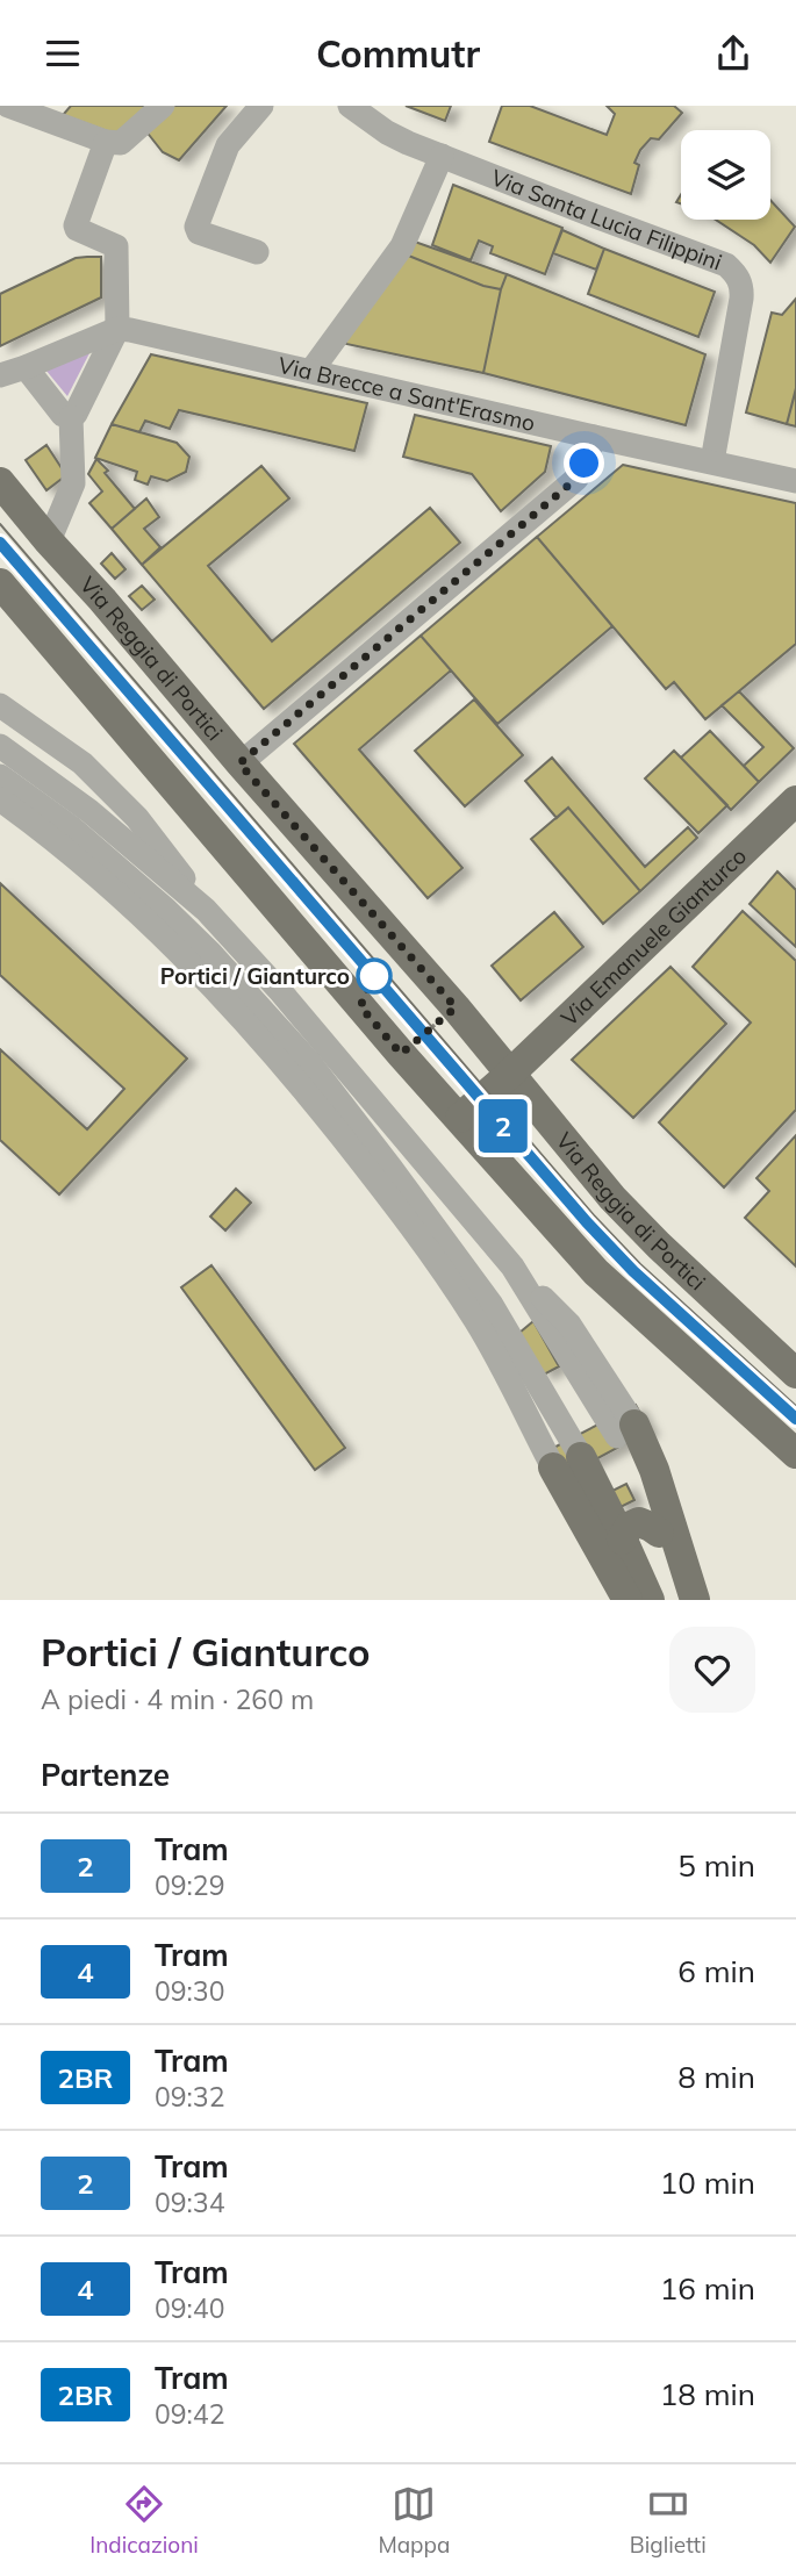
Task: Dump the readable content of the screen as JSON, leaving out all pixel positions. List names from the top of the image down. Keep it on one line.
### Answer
{"streets":{"main road":["Via Reggia di Portici","Via Emanuele Gianturco"],"street":["Via Santa Lucia Filippini","Via Brecce a Sant'Erasmo"]},"crossings":[["Via Santa Lucia Filippini","Via Brecce a Sant'Erasmo"],["Via Reggia di Portici","Via Emanuele Gianturco"]],"places":["Portici / Gianturco"],"lines":["tram line 2"],"page":{"header":"Commutr","on_map":"2","heading":[["Portici / Gianturco","A piedi · 4 min · 260 m"],"Partenze"],"list":[{"mark":"2","name":"Tram","note":"09:29","value":"5 min"},{"mark":"4","name":"Tram","note":"09:30","value":"6 min"},{"mark":"2BR","name":"Tram","note":"09:32","value":"8 min"},{"mark":"2","name":"Tram","note":"09:34","value":"10 min"},{"mark":"4","name":"Tram","note":"09:40","value":"16 min"},{"mark":"2BR","name":"Tram","note":"09:42","value":"18 min"}],"tabs":["Indicazioni","Mappa","Biglietti"]}}
